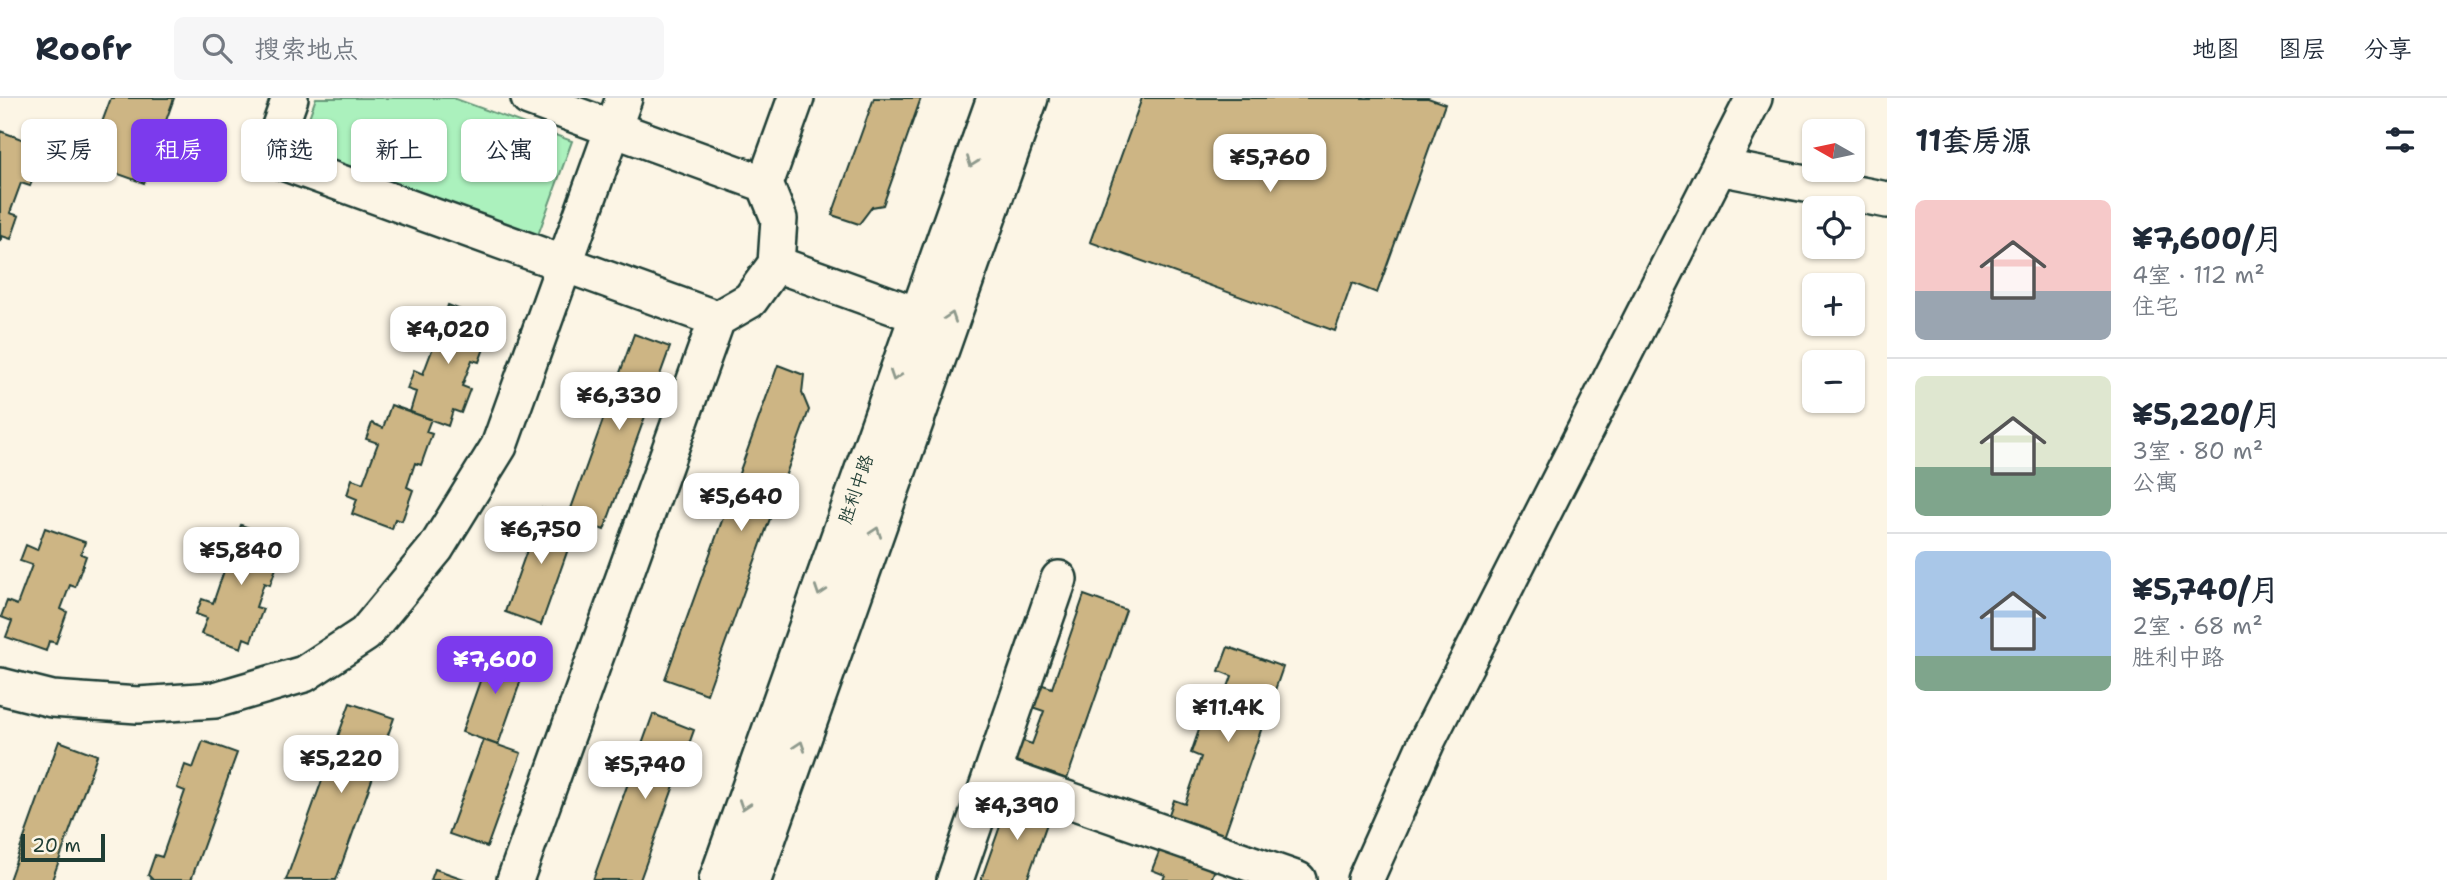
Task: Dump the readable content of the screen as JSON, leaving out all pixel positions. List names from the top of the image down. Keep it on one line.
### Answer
{"streets":{"street":["胜利中路"]},"scale_bar":"20 m","north":"left","page":{"header":"Roofr","search":"搜索地点","nav":["地图","图层","分享"],"heading":"11套房源","map_buttons":["+","−"],"chip":["买房","租房","筛选","新上","公寓"],"price":["¥5,760","¥4,020","¥6,330","¥5,640","¥6,750","¥5,840","¥7,600","¥11.4K","¥5,220","¥5,740","¥4,390"],"list":[{"name":"¥7,600/月","note":"4室 · 112 m² · 住宅"},{"name":"¥5,220/月","note":"3室 · 80 m² · 公寓"},{"name":"¥5,740/月","note":"2室 · 68 m² · 胜利中路"}],"scale":"20 m"}}
